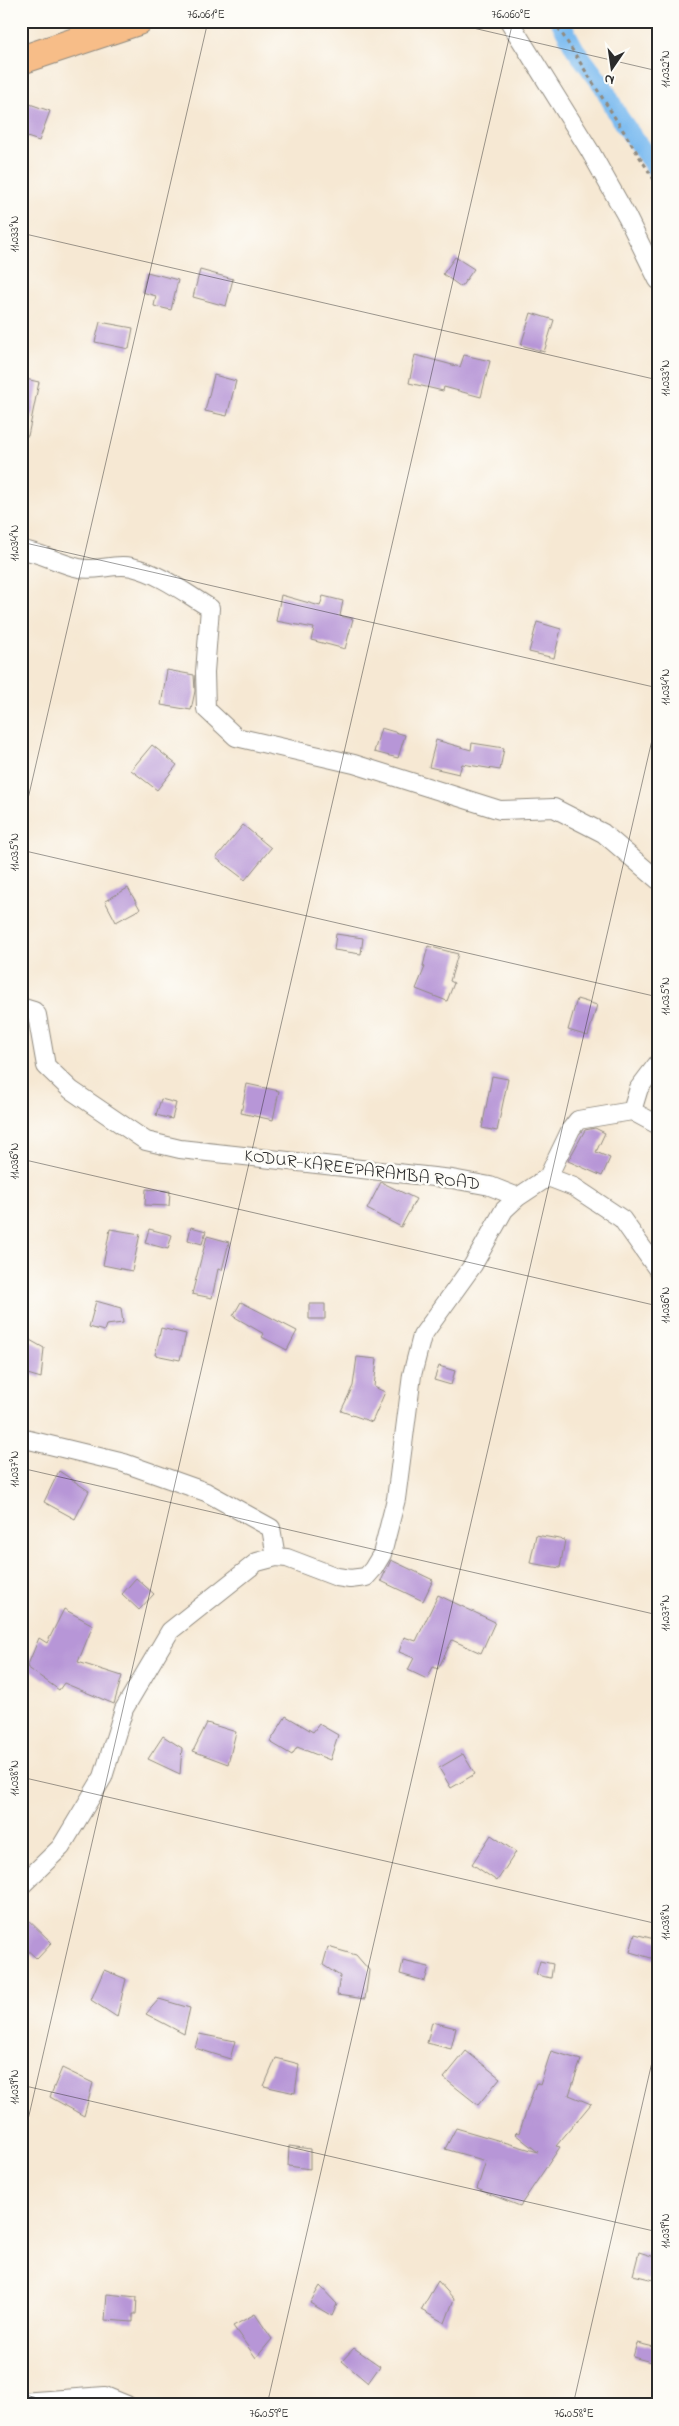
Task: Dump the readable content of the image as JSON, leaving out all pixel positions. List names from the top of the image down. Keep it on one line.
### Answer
{"streets":{"street":["KODUR-KAREEPARAMBA ROAD"]},"north":"bottom","coordinates":["76.061°E","76.060°E","11.032°N","11.033°N","11.034°N","11.035°N","11.036°N","11.037°N","11.038°N","11.039°N","76.059°E","76.058°E"]}
